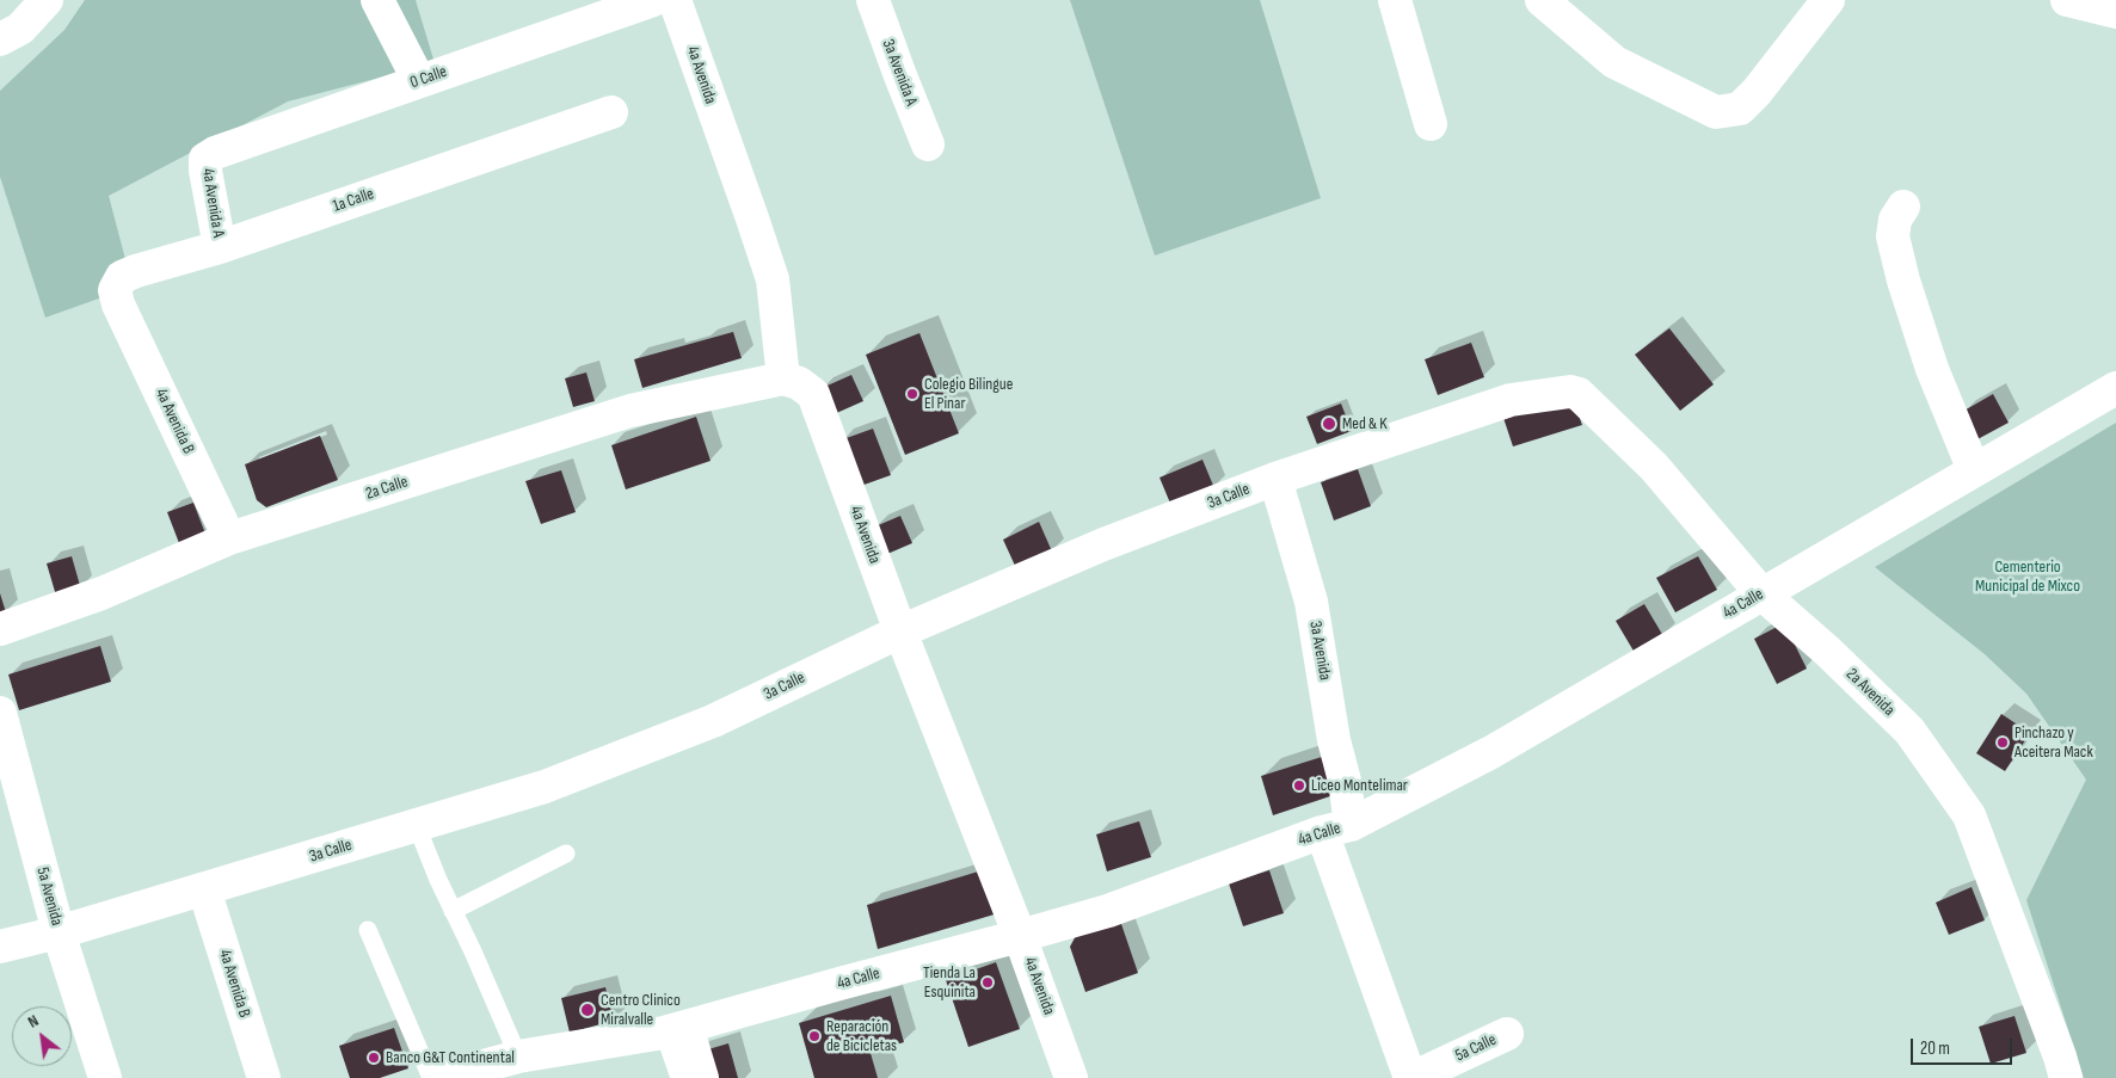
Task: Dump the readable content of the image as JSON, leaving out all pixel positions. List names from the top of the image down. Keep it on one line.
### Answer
{"streets":{"street":["3a Avenida A","4a Avenida","0 Calle","1a Calle","4a Avenida A","4a Avenida B","2a Calle","3a Calle","4a Calle","3a Avenida","2a Avenida","5a Avenida","5a Calle"]},"crossings":[["4a Avenida","2a Calle"],["4a Avenida","3a Calle"],["4a Avenida","4a Calle"],["0 Calle","4a Avenida A"],["1a Calle","4a Avenida A"],["1a Calle","4a Avenida B"],["4a Avenida B","2a Calle"],["4a Avenida B","3a Calle"],["3a Calle","3a Avenida"],["3a Calle","2a Avenida"],["3a Calle","5a Avenida"],["4a Calle","3a Avenida"],["4a Calle","2a Avenida"],["3a Avenida","5a Calle"]],"parks":["Cementerio Municipal de Mixco"],"places":["Colegio Bilingue El Pinar","Med & K","Pinchazo y Aceitera Mack","Liceo Montelimar","Tienda La Esquinita","Centro Clinico Miralvalle","Reparación de Bicicletas","Banco G&T Continental"],"scale_bar":"20 m","north":"top left"}
